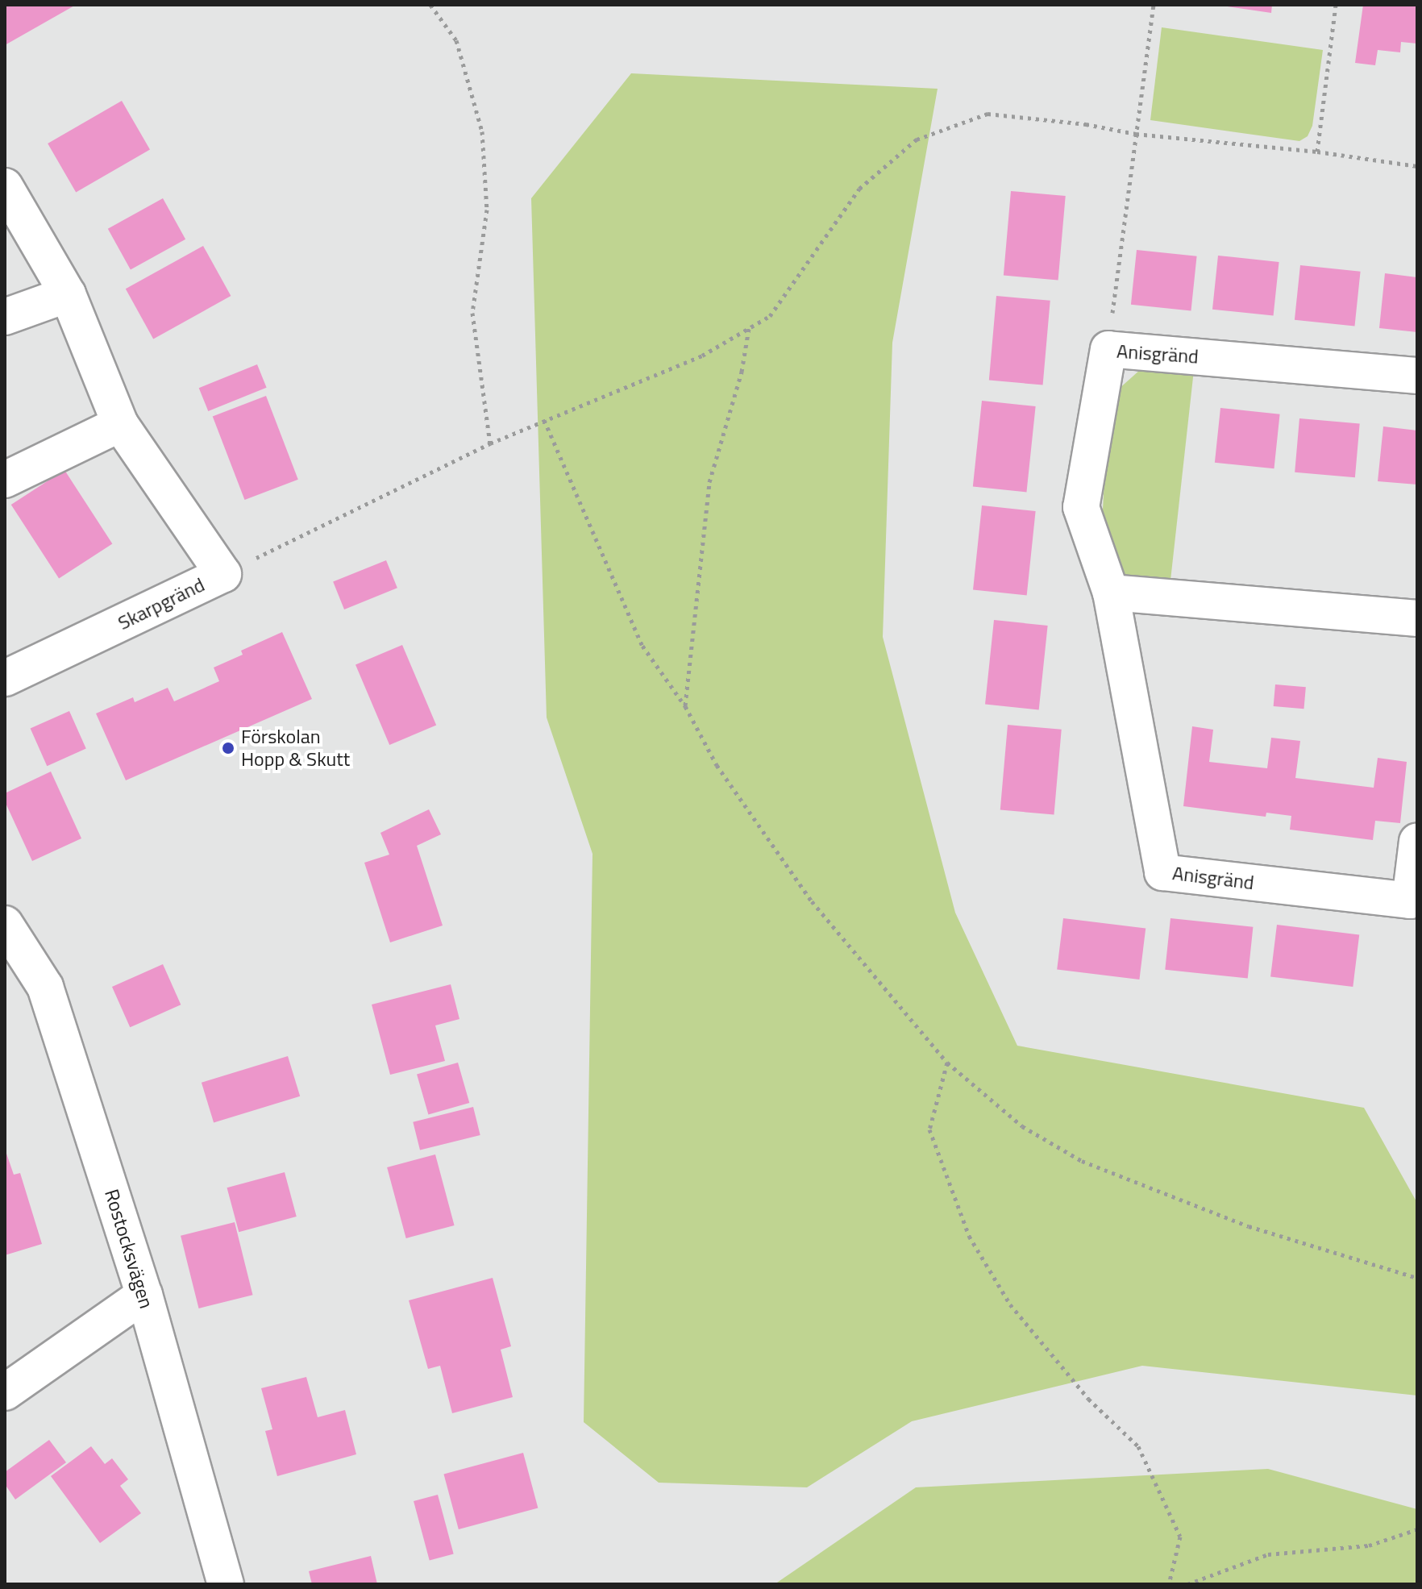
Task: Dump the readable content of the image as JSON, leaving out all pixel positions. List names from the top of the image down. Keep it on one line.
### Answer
{"streets":{"street":["Anisgränd","Skarpgränd","Rostocksvägen"]},"places":["Förskolan Hopp & Skutt"]}
